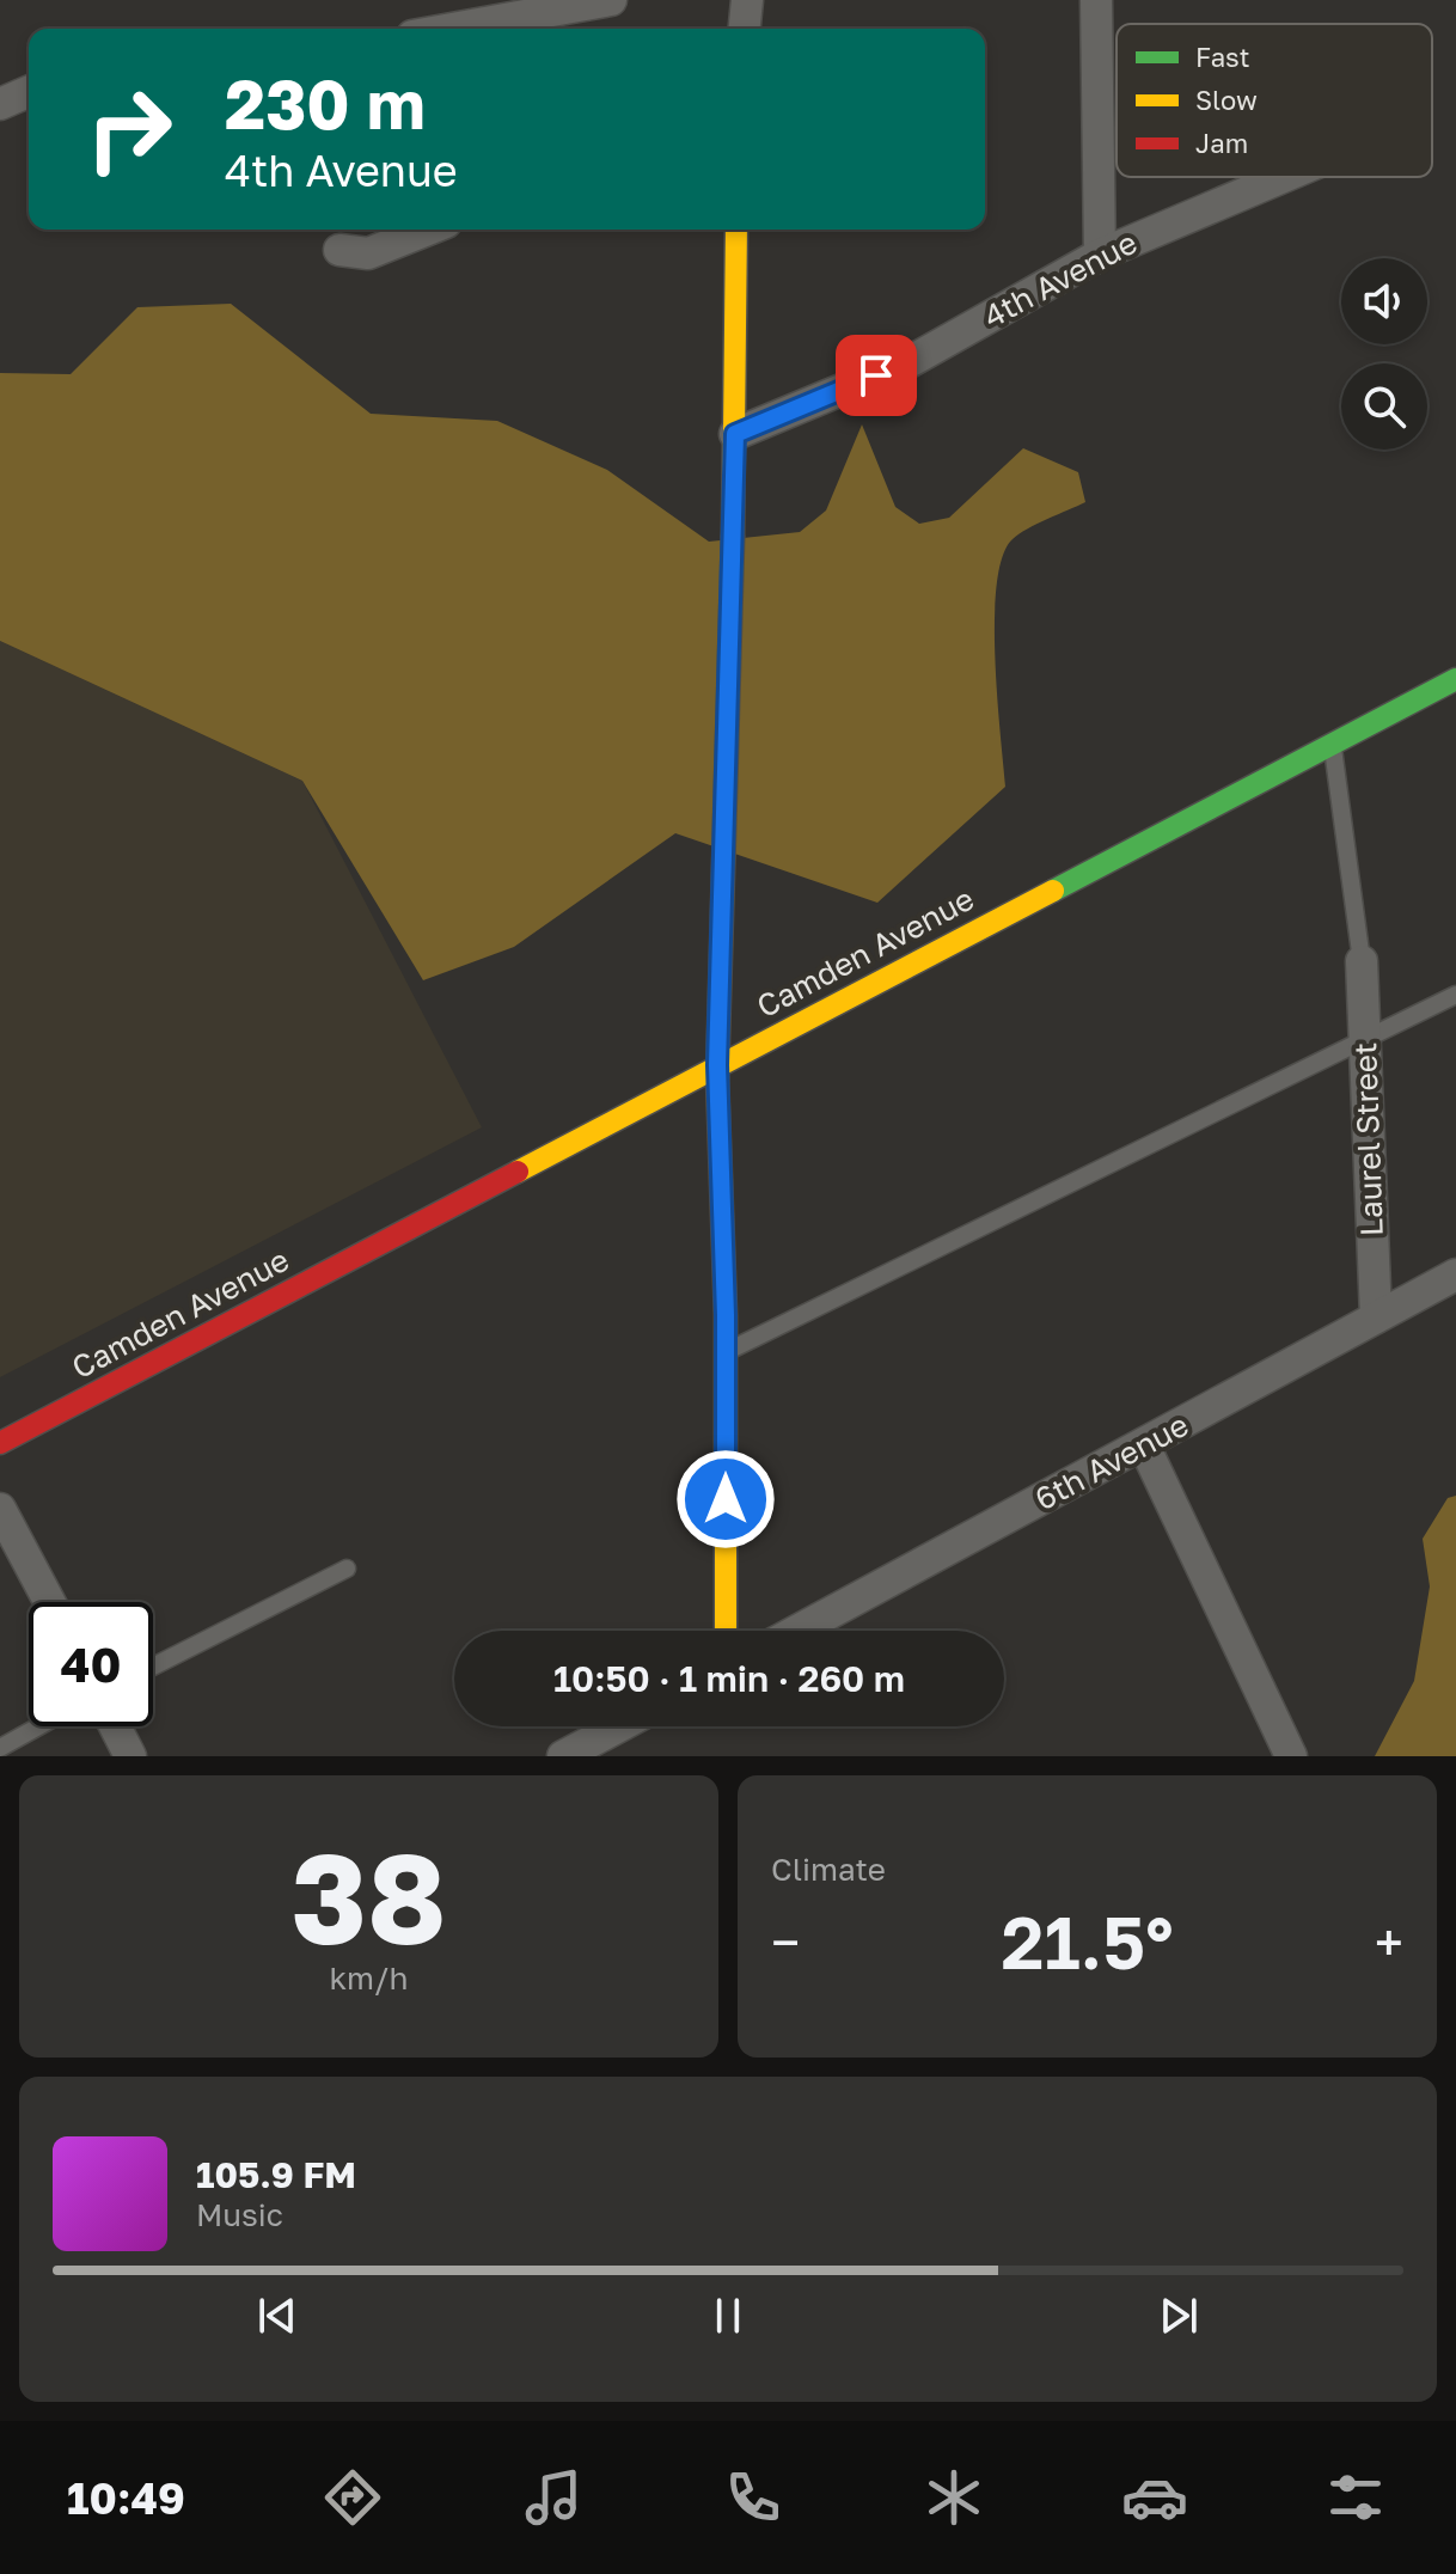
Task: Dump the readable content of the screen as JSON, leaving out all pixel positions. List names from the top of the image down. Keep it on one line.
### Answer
{"streets":{"street":["4th Avenue","Camden Avenue","Laurel Street","6th Avenue"]},"crossings":[["Laurel Street","6th Avenue"]],"legend":["Fast","Slow","Jam"],"page":{"turn":["230 m","4th Avenue"],"limit":"40","trip":"10:50 · 1 min · 260 m","tile":[["38","km/h"],"Climate"],"heat":["−","21.5°","+"],"song":["105.9 FM","Music"],"tabs":"10:49"}}
